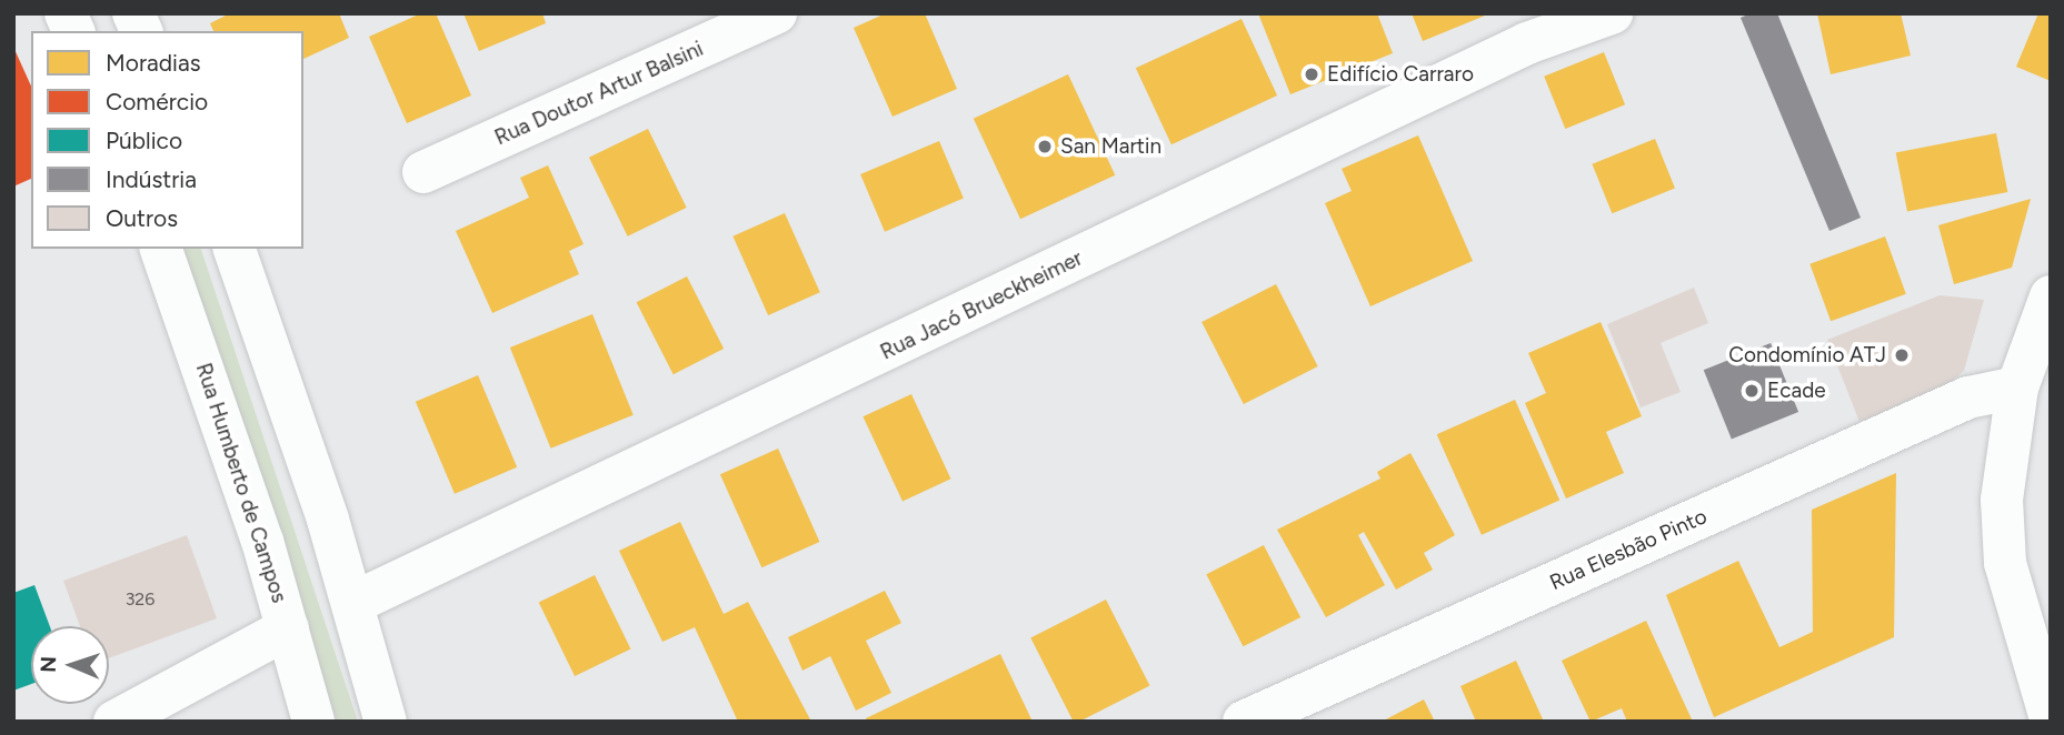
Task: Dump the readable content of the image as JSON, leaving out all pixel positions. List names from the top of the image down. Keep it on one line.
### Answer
{"streets":{"street":["Rua Doutor Artur Balsini","Rua Jacó Brueckheimer","Rua Humberto de Campos","Rua Elesbão Pinto"]},"places":["Edifício Carraro","San Martin","Condomínio ATJ","Ecade"],"house_numbers":["326"],"legend":["Moradias","Comércio","Público","Indústria","Outros"],"north":"left"}
